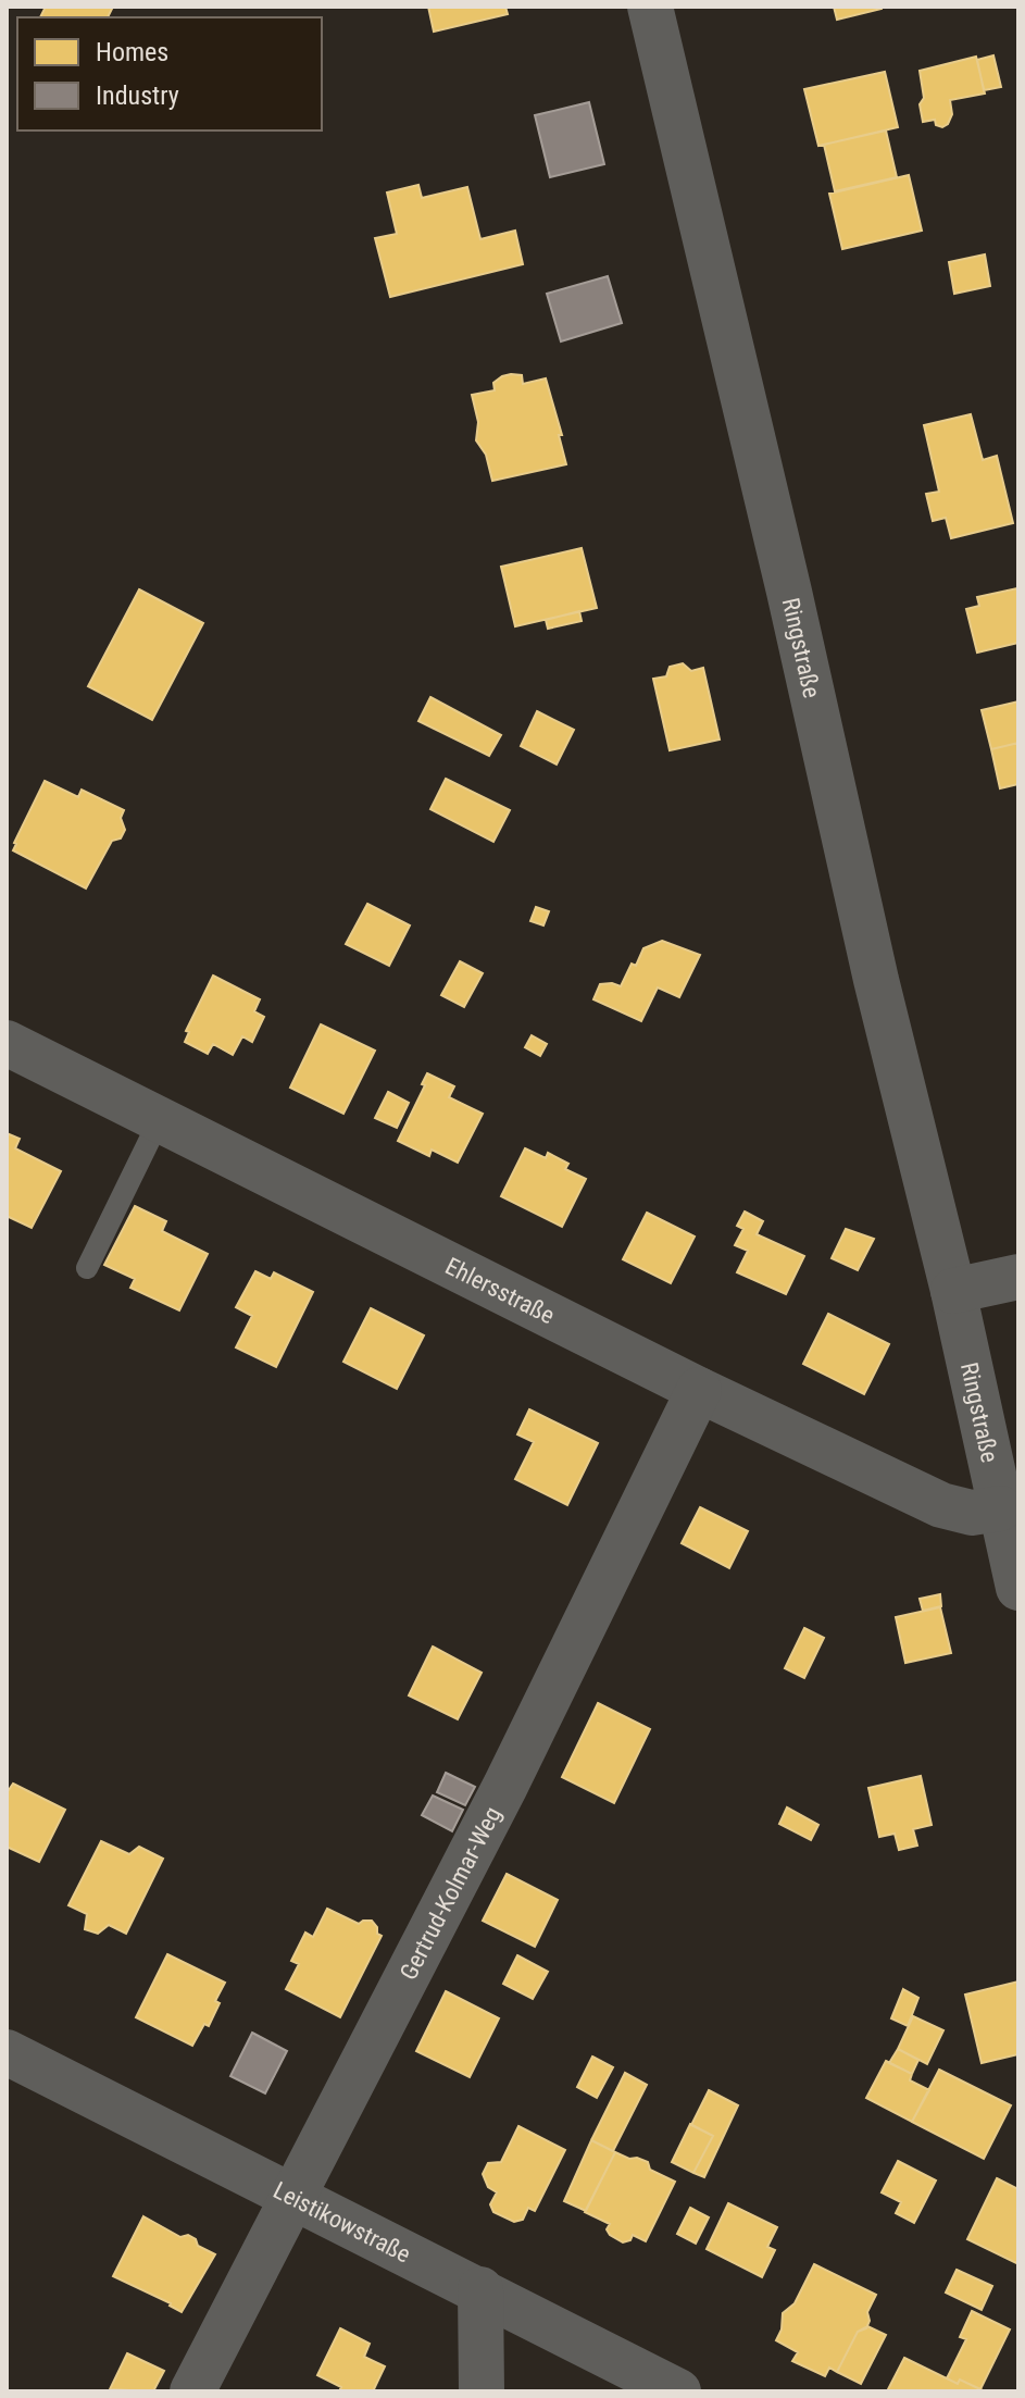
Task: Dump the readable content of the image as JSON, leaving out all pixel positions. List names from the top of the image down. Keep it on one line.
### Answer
{"streets":{"street":["Ringstraße","Ehlersstraße","Gertrud-Kolmar-Weg","Leistikowstraße"]},"crossings":[["Ringstraße","Ehlersstraße"],["Ehlersstraße","Gertrud-Kolmar-Weg"],["Gertrud-Kolmar-Weg","Leistikowstraße"]],"legend":["Homes","Industry"]}
